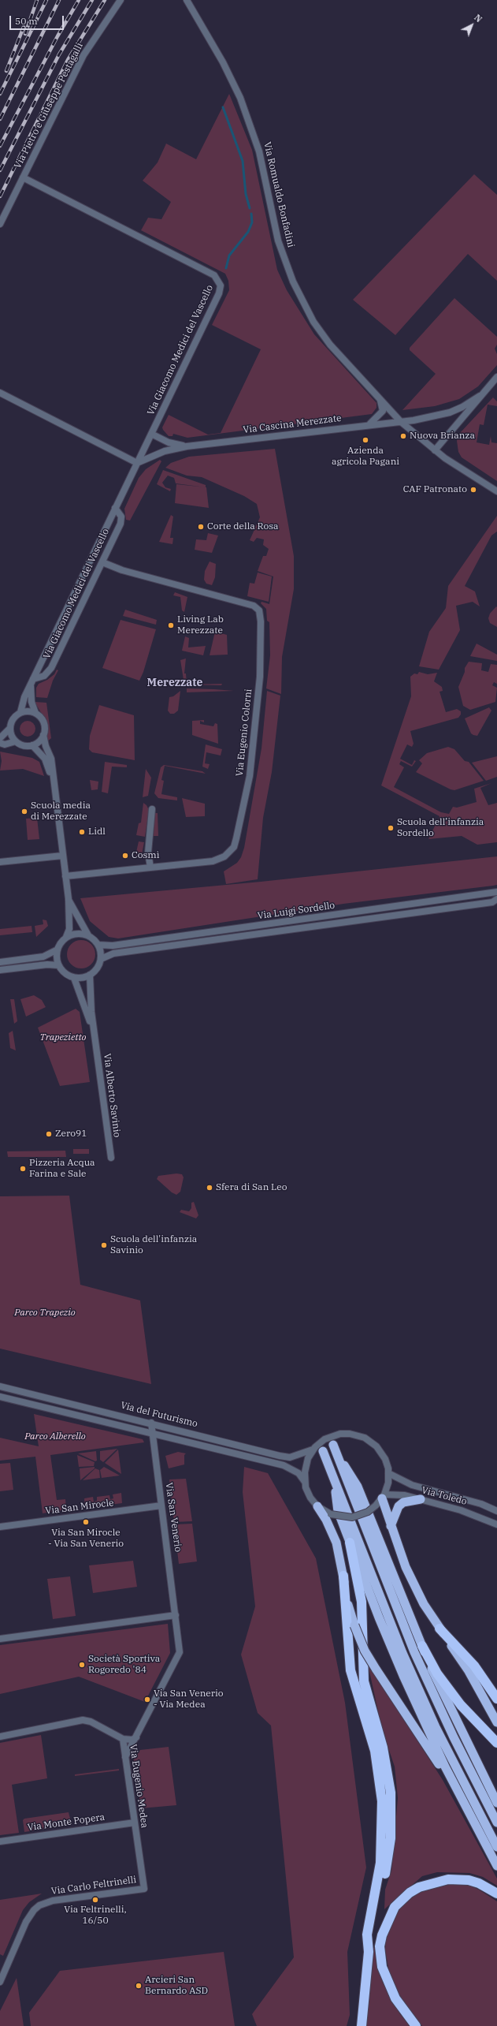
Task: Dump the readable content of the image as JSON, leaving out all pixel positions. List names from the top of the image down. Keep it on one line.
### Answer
{"streets":{"street":["Via Pietro e Giuseppe Pestagalli","Via Romualdo Bonfadini","Via Giacomo Medici del Vascello","Via Cascina Merezzate","Via Eugenio Colorni","Via Luigi Sordello","Via Alberto Savinio","Via del Futurismo","Via Toledo","Via San Mirocle","Via San Venerio","Via Eugenio Medea","Via Monte Popera","Via Carlo Feltrinelli"]},"crossings":[["Via Pietro e Giuseppe Pestagalli","Via Giacomo Medici del Vascello"],["Via Romualdo Bonfadini","Via Cascina Merezzate"],["Via Giacomo Medici del Vascello","Via Eugenio Colorni"],["Via Luigi Sordello","Via Alberto Savinio"],["Via del Futurismo","Via Toledo"],["Via del Futurismo","Via San Venerio"],["Via San Mirocle","Via San Venerio"],["Via San Venerio","Via Eugenio Medea"],["Via Eugenio Medea","Via Monte Popera"],["Via Eugenio Medea","Via Carlo Feltrinelli"]],"districts":["Merezzate"],"parks":["Trapezietto","Parco Trapezio","Parco Alberello"],"places":["Nuova Brianza","Azienda agricola Pagani","CAF Patronato","Corte della Rosa","Living Lab Merezzate","Scuola media di Merezzate","Scuola dell’infanzia Sordello","Lidl","Cosmì","Zero91","Pizzeria Acqua Farina e Sale","Sfera di San Leo","Scuola dell'infanzia Savinio","Via San Mirocle - Via San Venerio","Società Sportiva Rogoredo '84","Via San Venerio - Via Medea","Via Feltrinelli, 16/50","Arcieri San Bernardo ASD"],"scale_bar":"50 m","north":"top right"}
